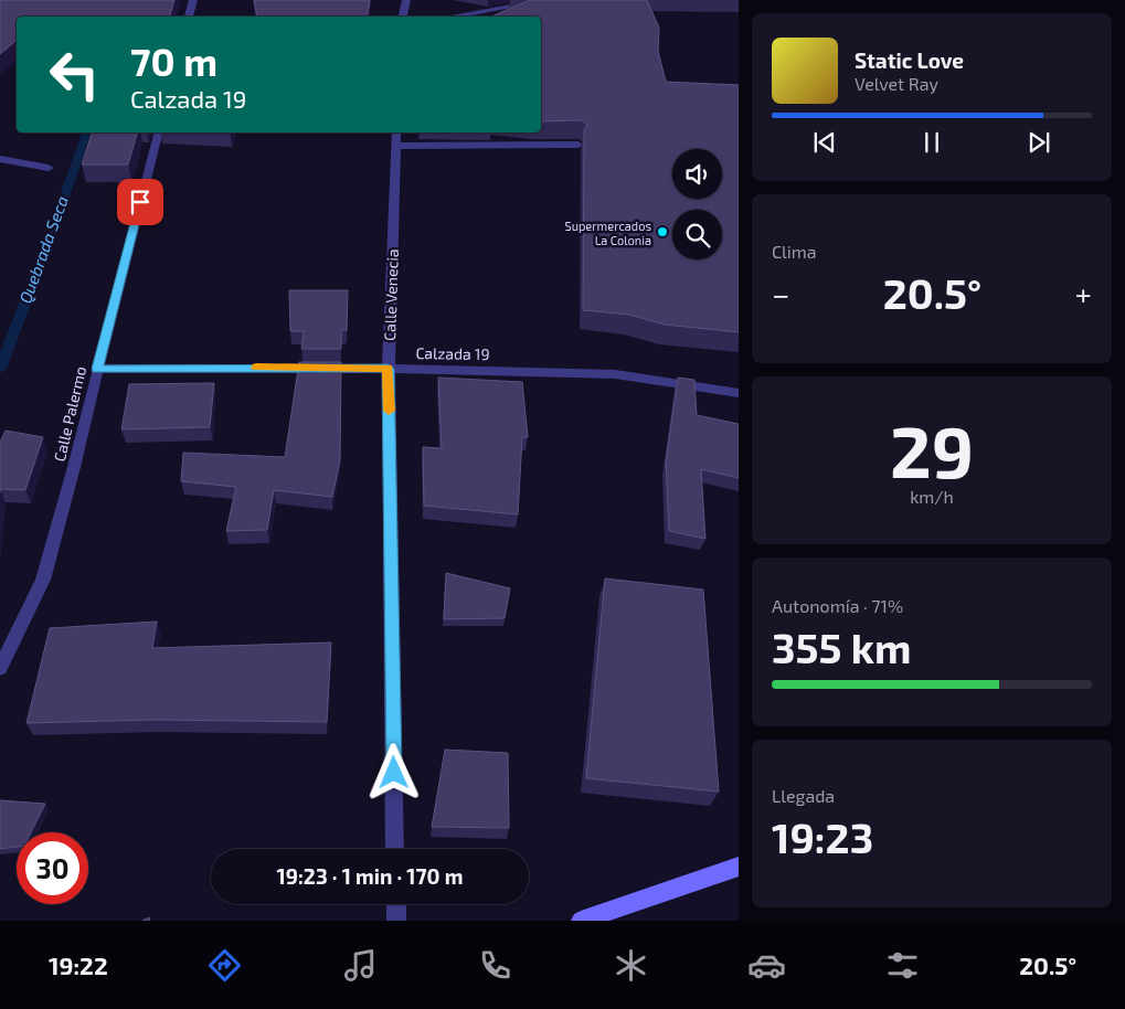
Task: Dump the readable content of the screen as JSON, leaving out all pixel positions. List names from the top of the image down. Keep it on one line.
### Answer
{"streets":{"street":["Calle Venecia","Calzada 19","Calle Palermo"]},"crossings":[["Calle Venecia","Calzada 19"],["Calzada 19","Calle Palermo"]],"water":["Quebrada Seca"],"places":["Supermercados La Colonia"],"page":{"turn":["70 m","Calzada 19"],"song":["Static Love","Velvet Ray"],"tile":["Clima",["29","km/h"],["Autonomía · 71%","355 km"],["Llegada","19:23"]],"heat":["−","20.5°","+"],"limit":"30","trip":"19:23 · 1 min · 170 m","tabs":["19:22","20.5°"]}}
